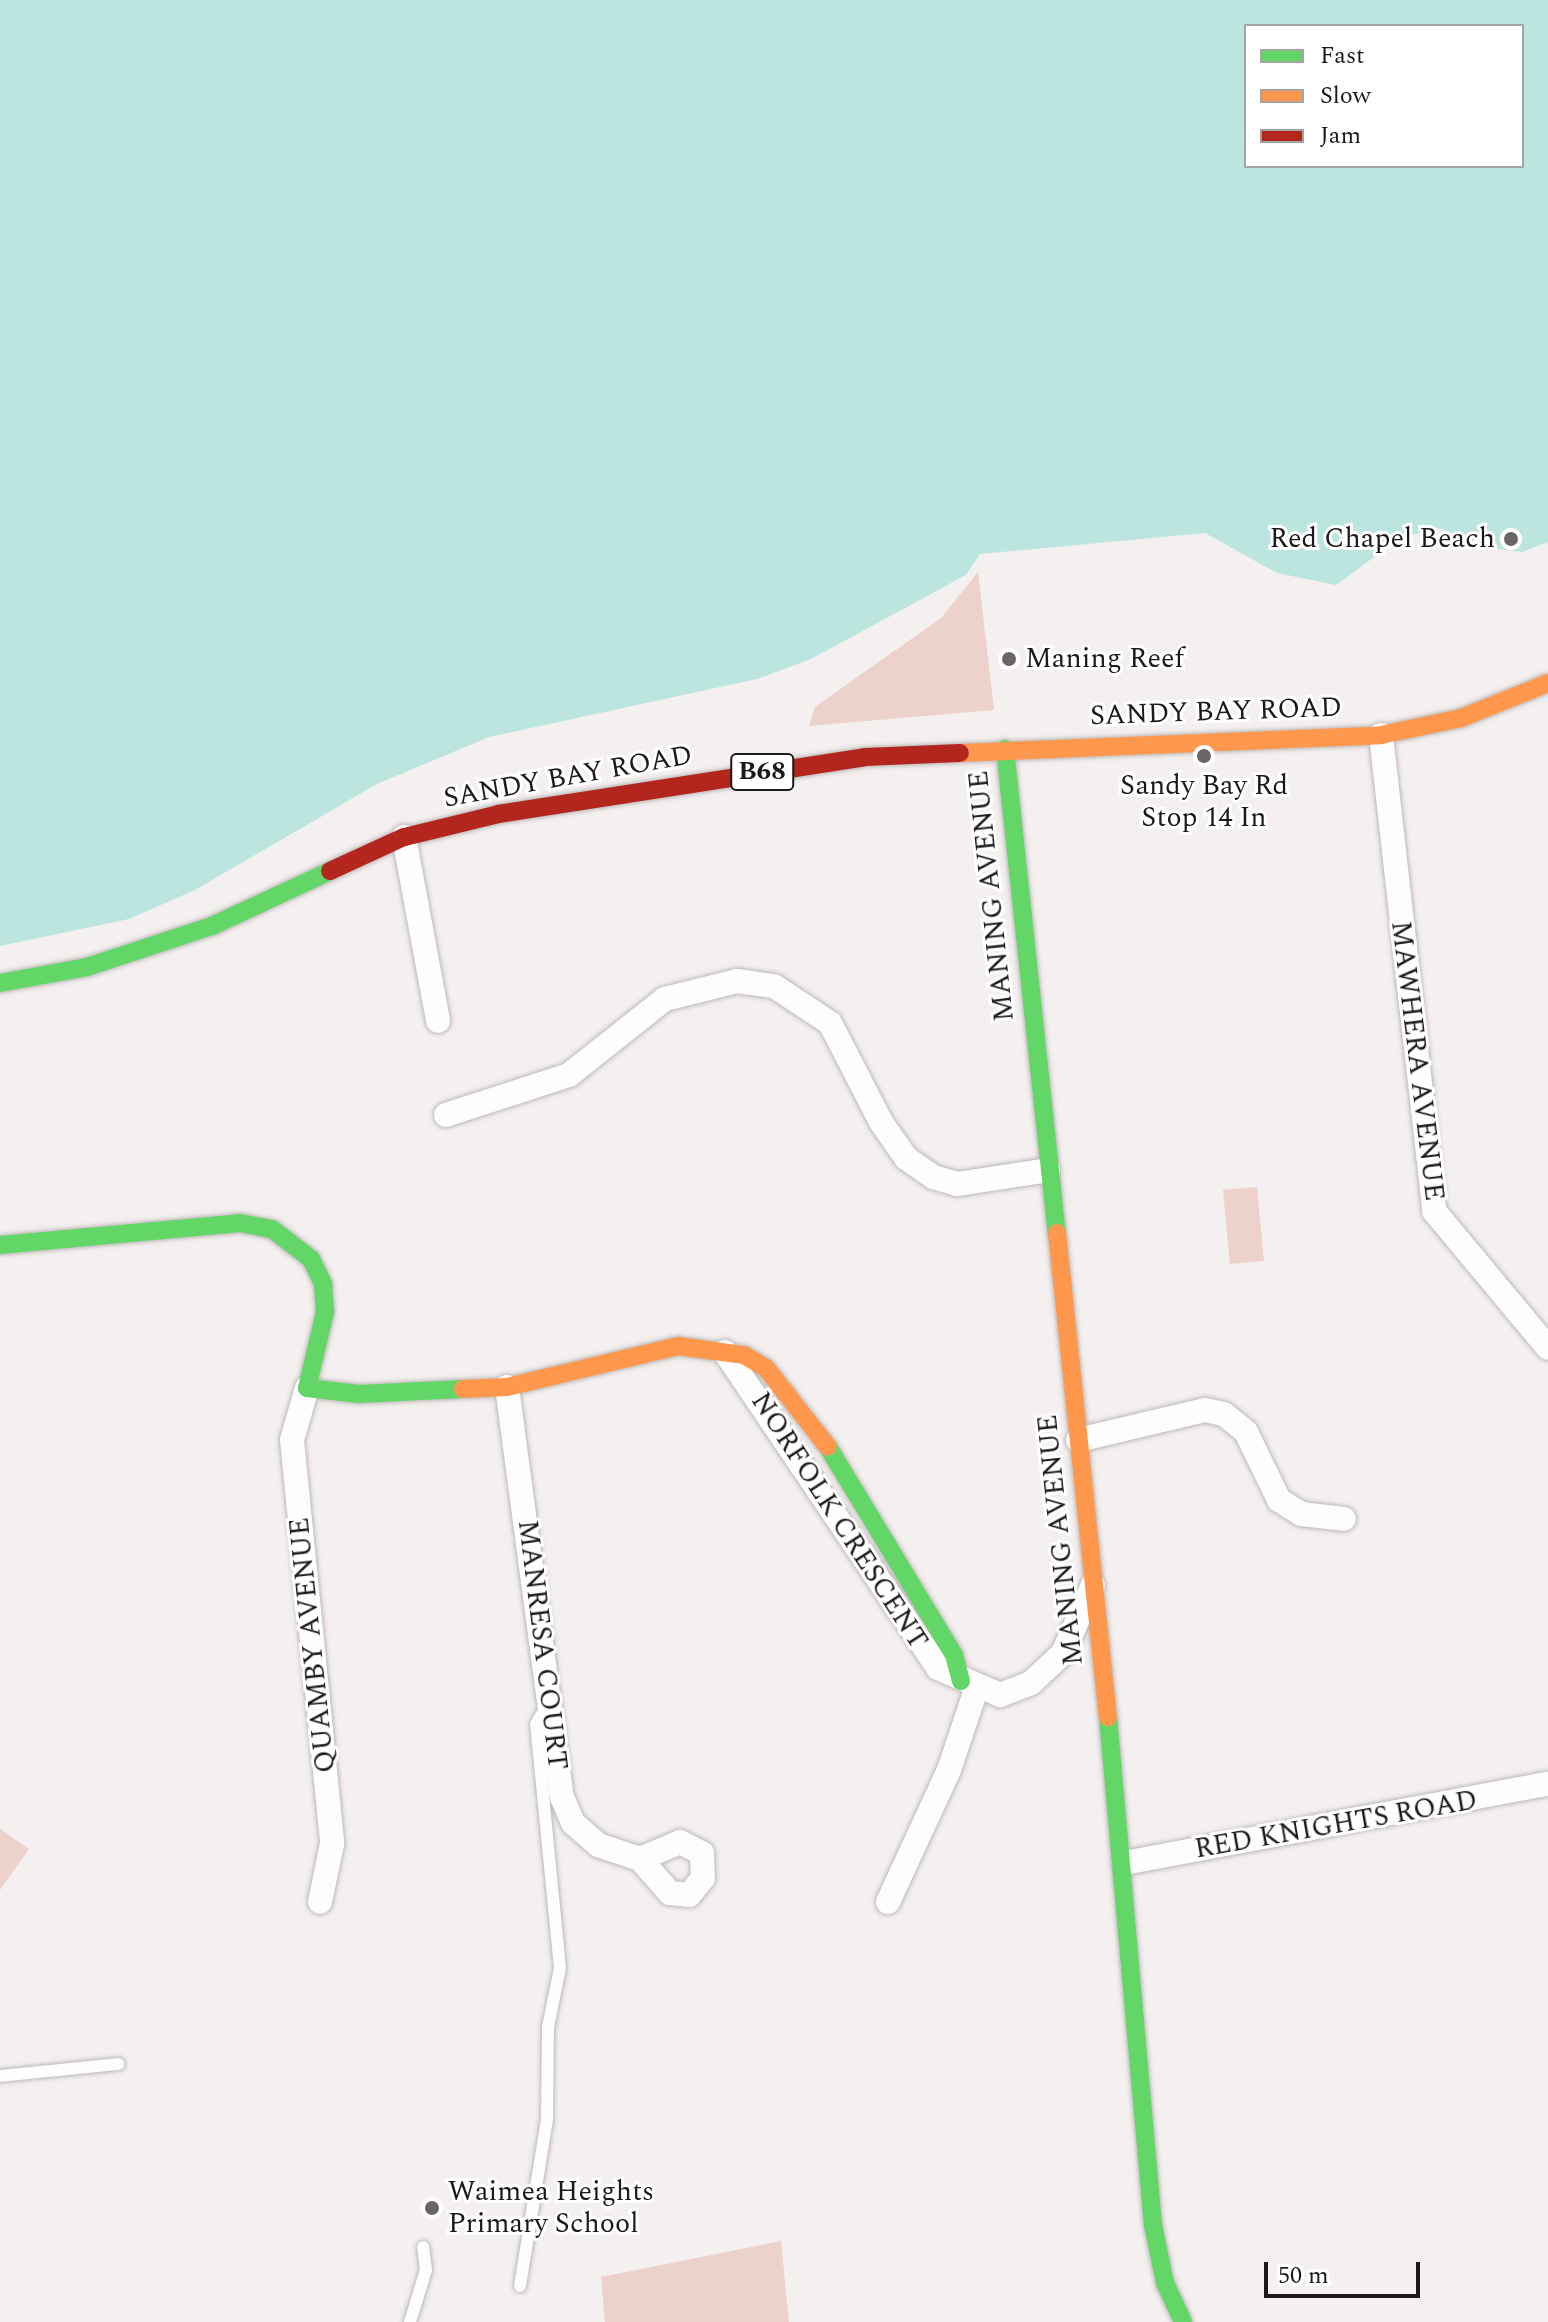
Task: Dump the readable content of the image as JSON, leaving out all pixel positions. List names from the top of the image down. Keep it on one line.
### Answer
{"streets":{"street":["SANDY BAY ROAD","B68","MANING AVENUE","MAWHERA AVENUE","NORFOLK CRESCENT","QUAMBY AVENUE","MANRESA COURT","RED KNIGHTS ROAD"]},"crossings":[["SANDY BAY ROAD","MANING AVENUE"],["SANDY BAY ROAD","MAWHERA AVENUE"],["MANING AVENUE","RED KNIGHTS ROAD"],["NORFOLK CRESCENT","QUAMBY AVENUE"],["NORFOLK CRESCENT","MANRESA COURT"]],"places":["Red Chapel Beach","Maning Reef","Sandy Bay Rd Stop 14 In","Waimea Heights Primary School"],"legend":["Fast","Slow","Jam"],"scale_bar":"50 m"}
